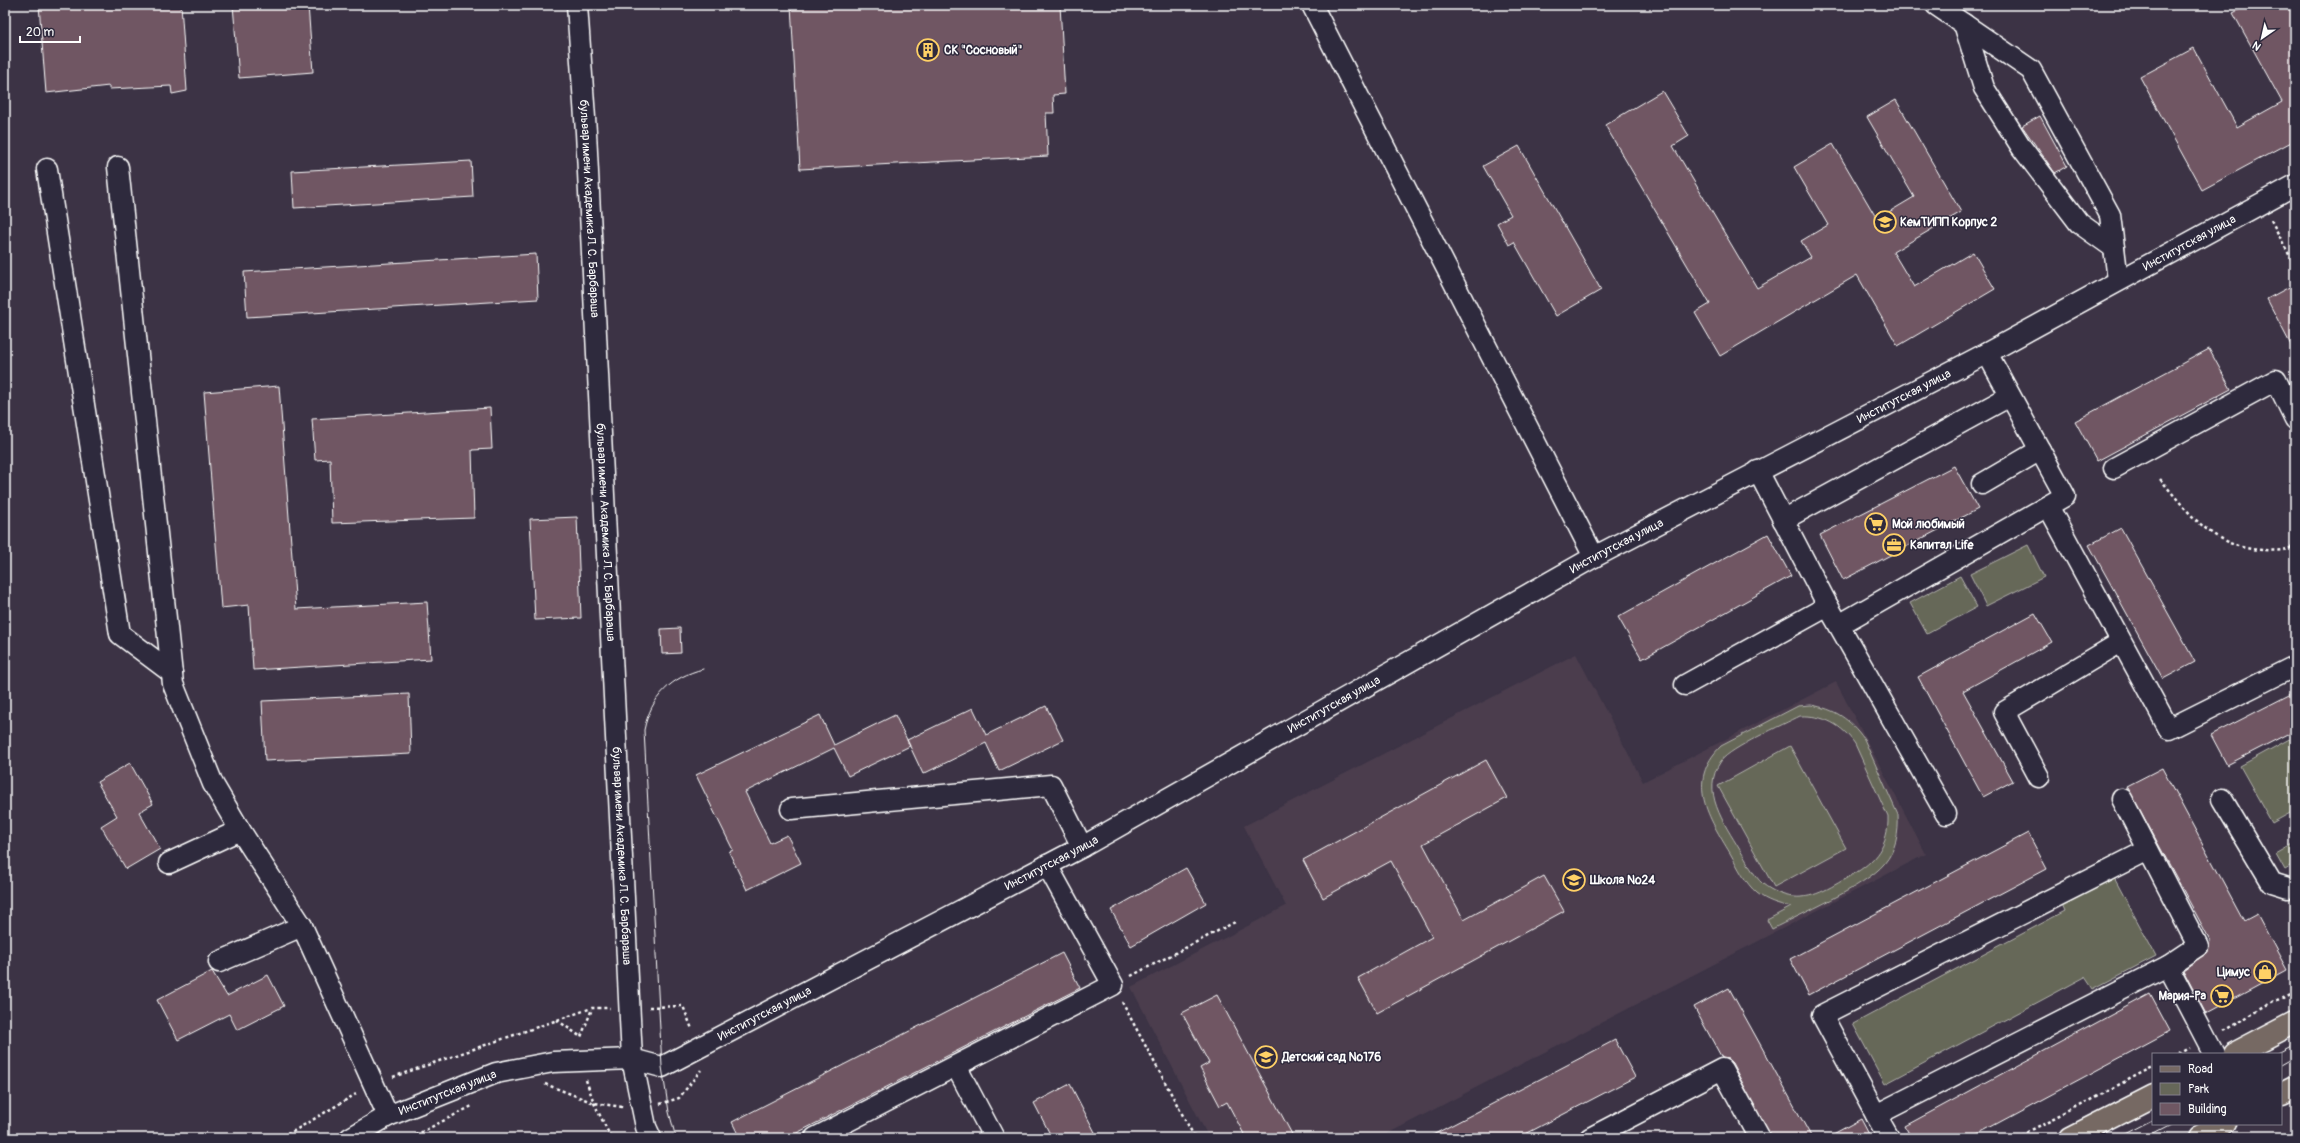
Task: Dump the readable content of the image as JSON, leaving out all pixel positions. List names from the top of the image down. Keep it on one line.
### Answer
{"streets":{"street":["бульвар имени Академика Л. С. Барбараша","Институтская улица"]},"crossings":[["бульвар имени Академика Л. С. Барбараша","Институтская улица"]],"places":{"building":["СК \"Сосновый\""],"school or university":["КемТИПП Корпус 2","Школа №24","Детский сад №176"],"supermarket":["Мой любимый","Мария-Ра"],"office":["Капитал Life"],"shop":["Цимус"]},"legend":["Road","Park","Building"],"scale_bar":"20 m","north":"bottom left"}
